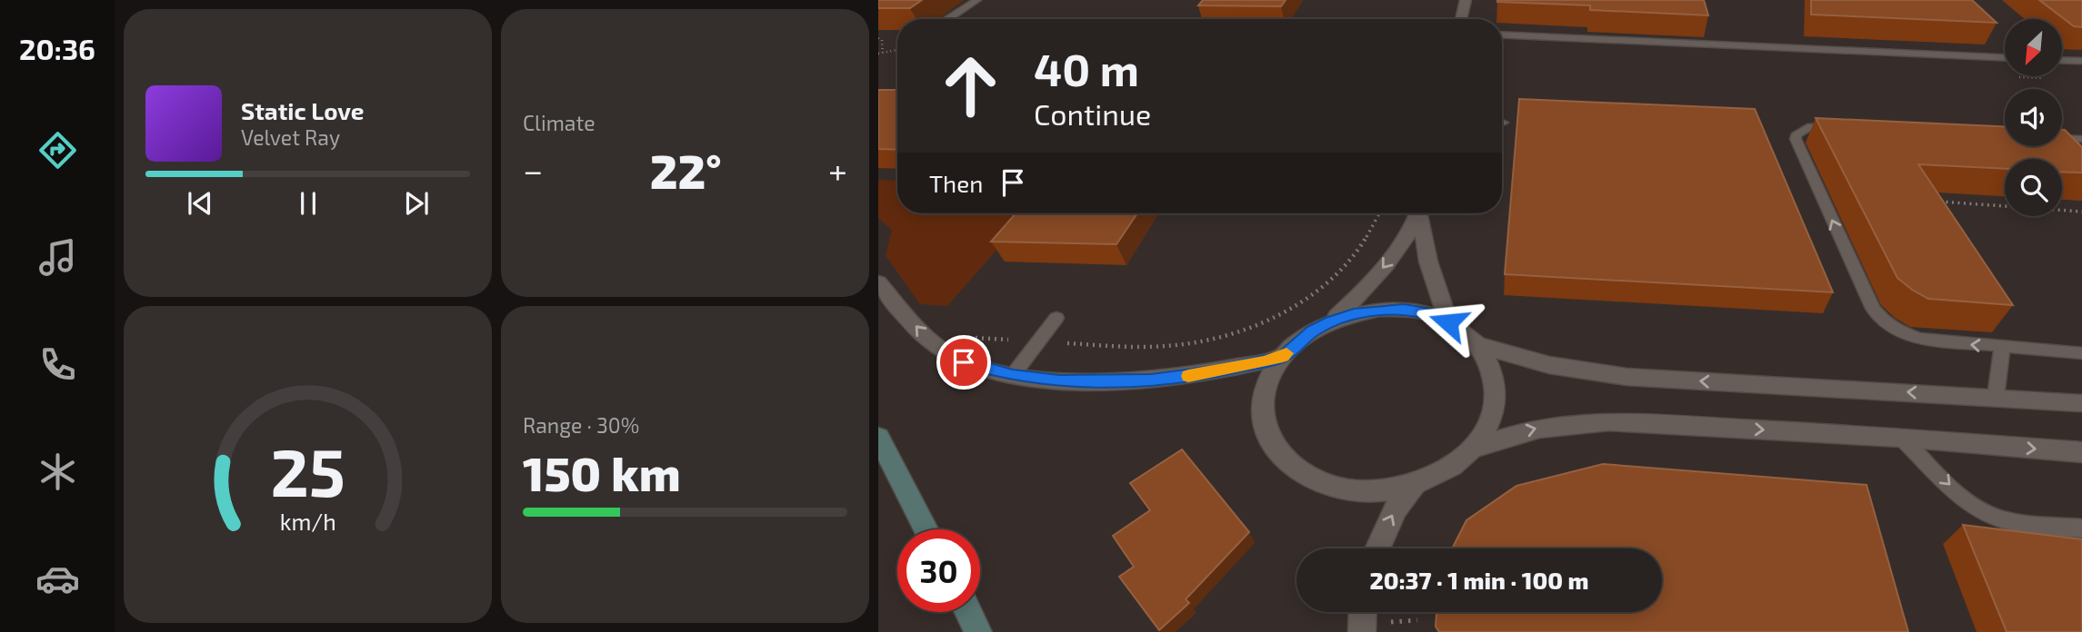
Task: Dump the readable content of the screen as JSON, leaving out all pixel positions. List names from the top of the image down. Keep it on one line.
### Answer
{"north":"bottom left","page":{"tabs":"20:36","tile":["Climate",["Range · 30%","150 km"]],"turn":["40 m","Continue"],"song":["Static Love","Velvet Ray"],"heat":["−","22°","+"],"then":"Then","limit":"30","trip":"20:37 · 1 min · 100 m","gauge":["25","km/h"]}}
